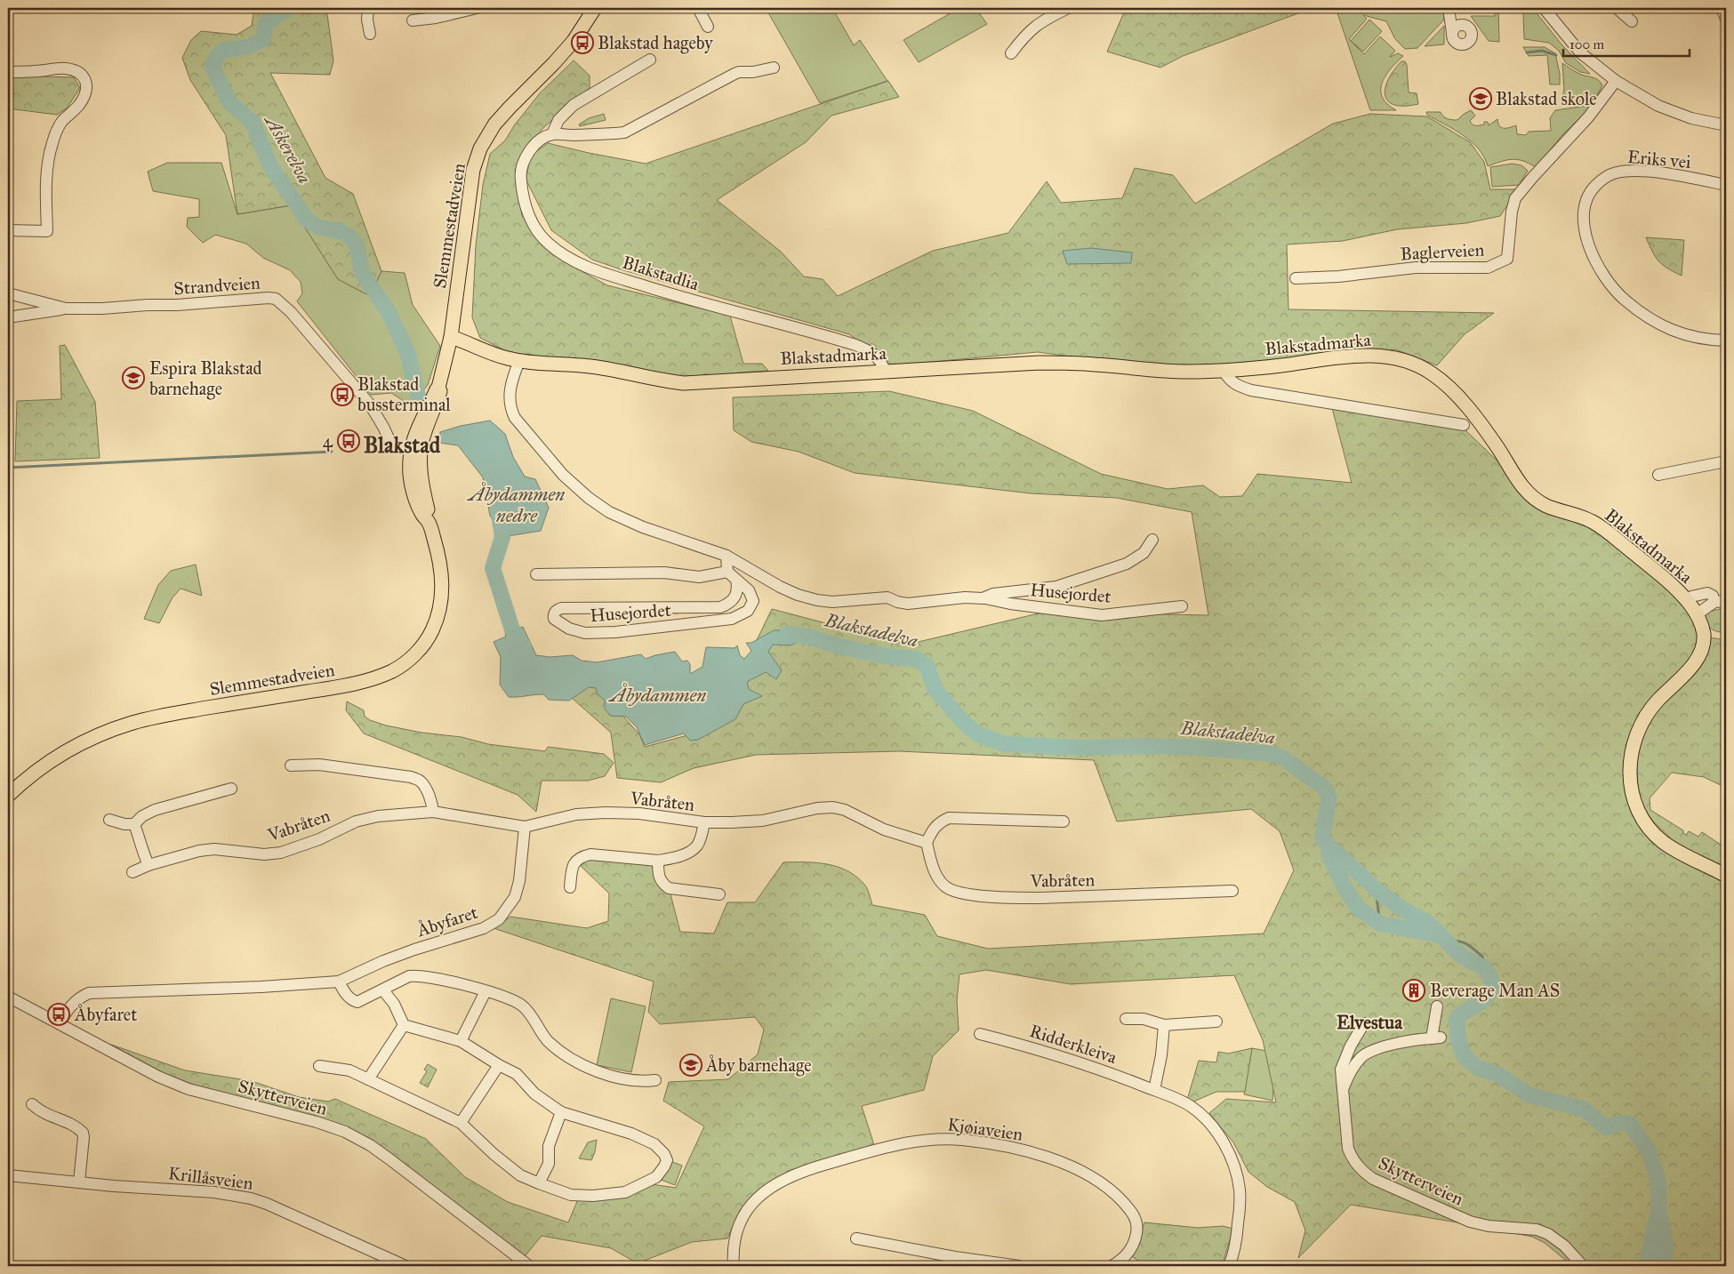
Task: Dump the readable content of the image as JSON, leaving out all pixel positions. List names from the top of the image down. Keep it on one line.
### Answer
{"streets":{"main road":["Slemmestadveien","Blakstadmarka"],"street":["Eriks vei","Baglerveien","Blakstadlia","Strandveien","Husejordet","Vabråten","Åbyfaret","Ridderkleiva","Skytterveien","Kjøiaveien","Krillåsveien"]},"crossings":[["Slemmestadveien","Strandveien"],["Slemmestadveien","Blakstadmarka"],["Blakstadlia","Blakstadmarka"],["Blakstadmarka","Husejordet"],["Vabråten","Åbyfaret"],["Åbyfaret","Skytterveien"]],"districts":["Blakstad","Elvestua"],"water":["Askerelva","Åbydammen nedre","Blakstadelva","Åbydammen"],"places":{"bus stop":["Blakstad hageby","Blakstad bussterminal","4","Åbyfaret"],"school or university":["Blakstad skole","Espira Blakstad barnehage","Åby barnehage"],"building":["Beverage Man AS"]},"scale_bar":"100 m"}
